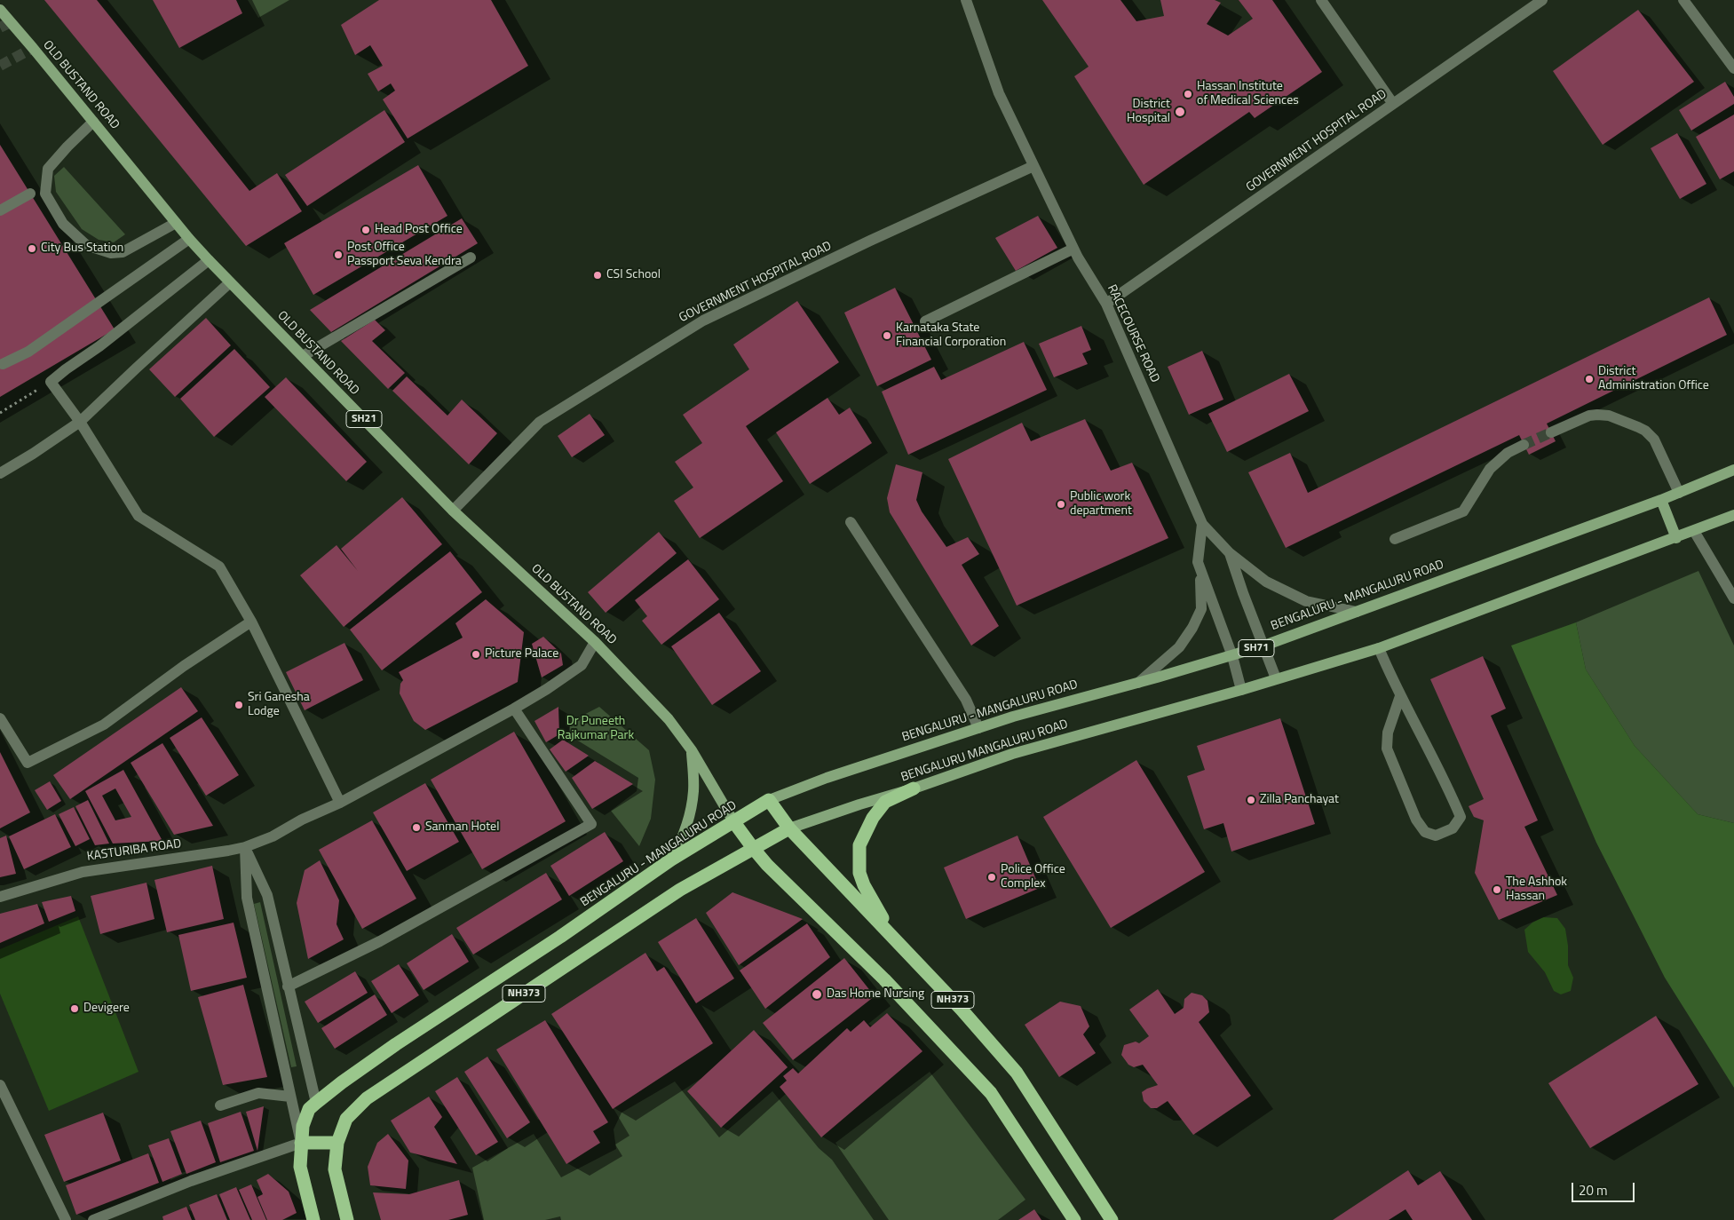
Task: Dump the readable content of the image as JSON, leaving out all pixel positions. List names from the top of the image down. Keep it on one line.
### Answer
{"streets":{"highway":["BENGALURU - MANGALURU ROAD","SH71","NH373"],"main road":["OLD BUSTAND ROAD","SH21","BENGALURU MANGALURU ROAD"],"street":["GOVERNMENT HOSPITAL ROAD","RACECOURSE ROAD","KASTURIBA ROAD"]},"crossings":[["OLD BUSTAND ROAD","GOVERNMENT HOSPITAL ROAD"],["OLD BUSTAND ROAD","BENGALURU - MANGALURU ROAD"],["OLD BUSTAND ROAD","KASTURIBA ROAD"],["OLD BUSTAND ROAD","NH373"],["GOVERNMENT HOSPITAL ROAD","RACECOURSE ROAD"],["RACECOURSE ROAD","BENGALURU - MANGALURU ROAD"],["RACECOURSE ROAD","BENGALURU MANGALURU ROAD"],["BENGALURU - MANGALURU ROAD","NH373"],["BENGALURU MANGALURU ROAD","NH373"]],"parks":["Dr Puneeth Rajkumar Park"],"places":["Hassan Institute of Medical Sciences","District Hospital","Head Post Office","City Bus Station","Post Office Passport Seva Kendra","CSI School","Karnataka State Financial Corporation","District Administration Office","Public work department","Picture Palace","Sri Ganesha Lodge","Zilla Panchayat","Sanman Hotel","Police Office Complex","The Ashhok Hassan","Das Home Nursing","Devigere"],"scale_bar":"20 m"}
